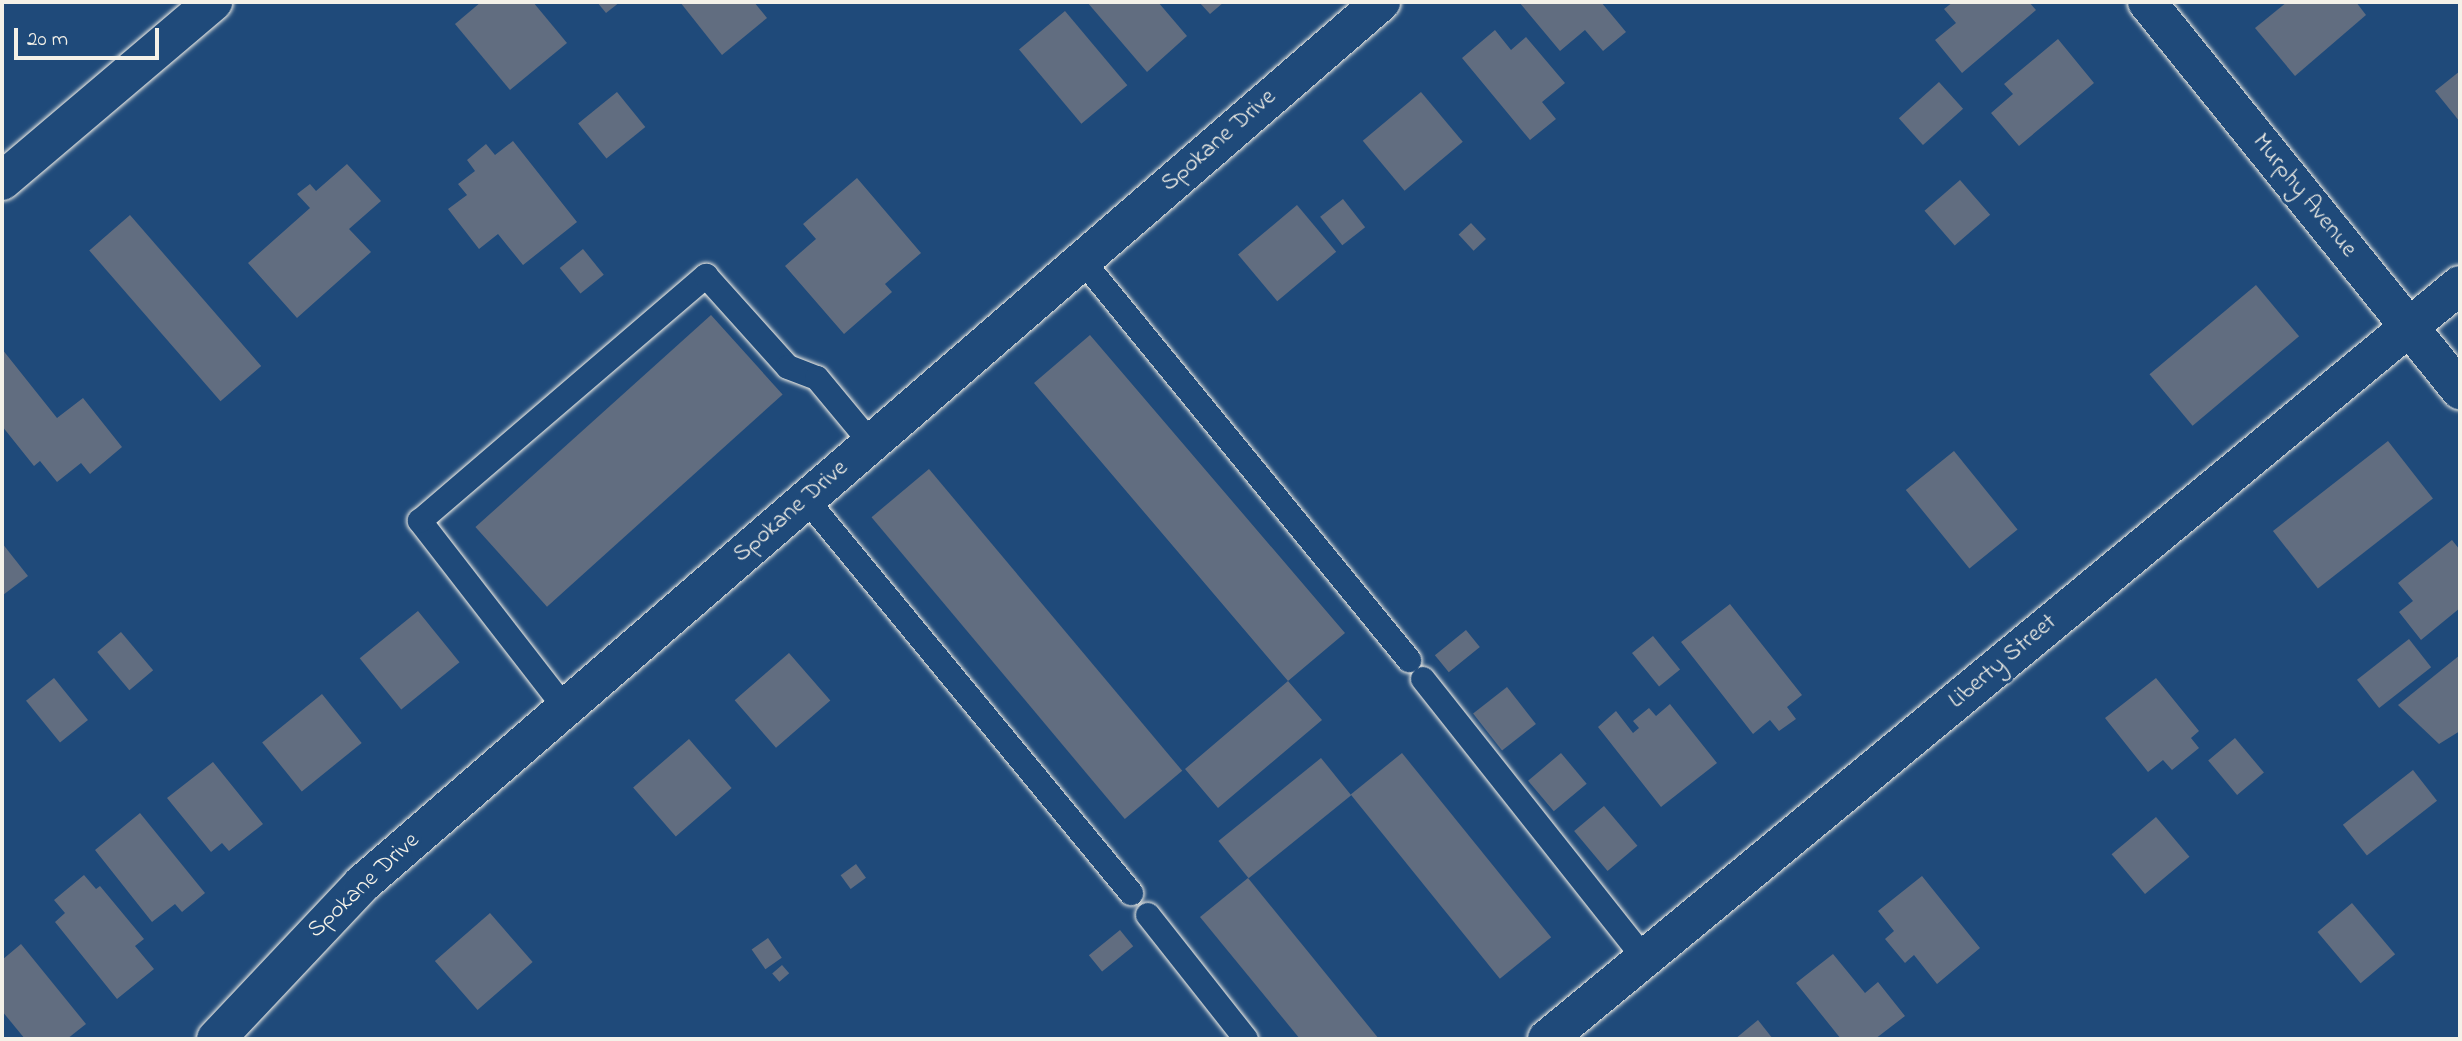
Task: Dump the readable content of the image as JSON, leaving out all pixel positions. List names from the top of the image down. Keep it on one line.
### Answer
{"streets":{"street":["Spokane Drive","Murphy Avenue","Liberty Street"]},"crossings":[["Murphy Avenue","Liberty Street"]],"scale_bar":"20 m"}
